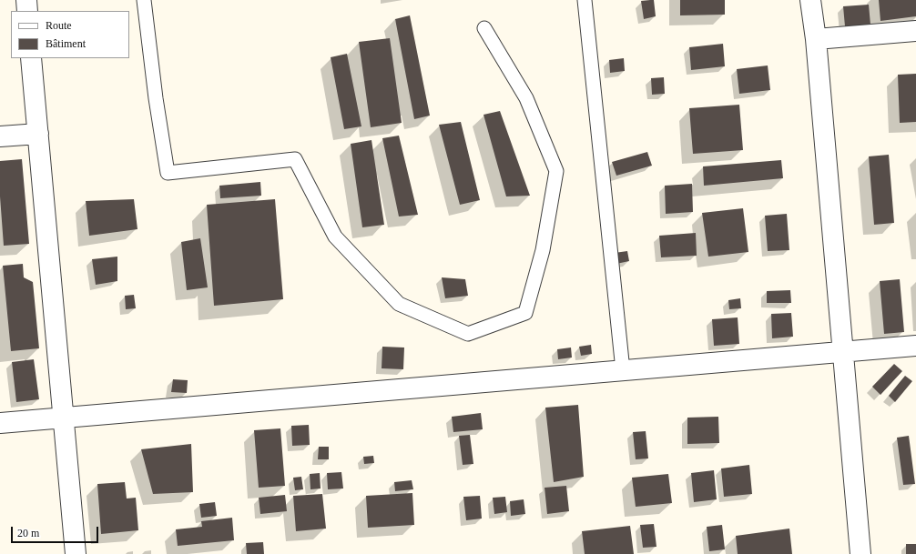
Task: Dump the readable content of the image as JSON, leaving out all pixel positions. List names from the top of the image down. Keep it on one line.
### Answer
{"legend":["Route","Bâtiment"],"scale_bar":"20 m"}
